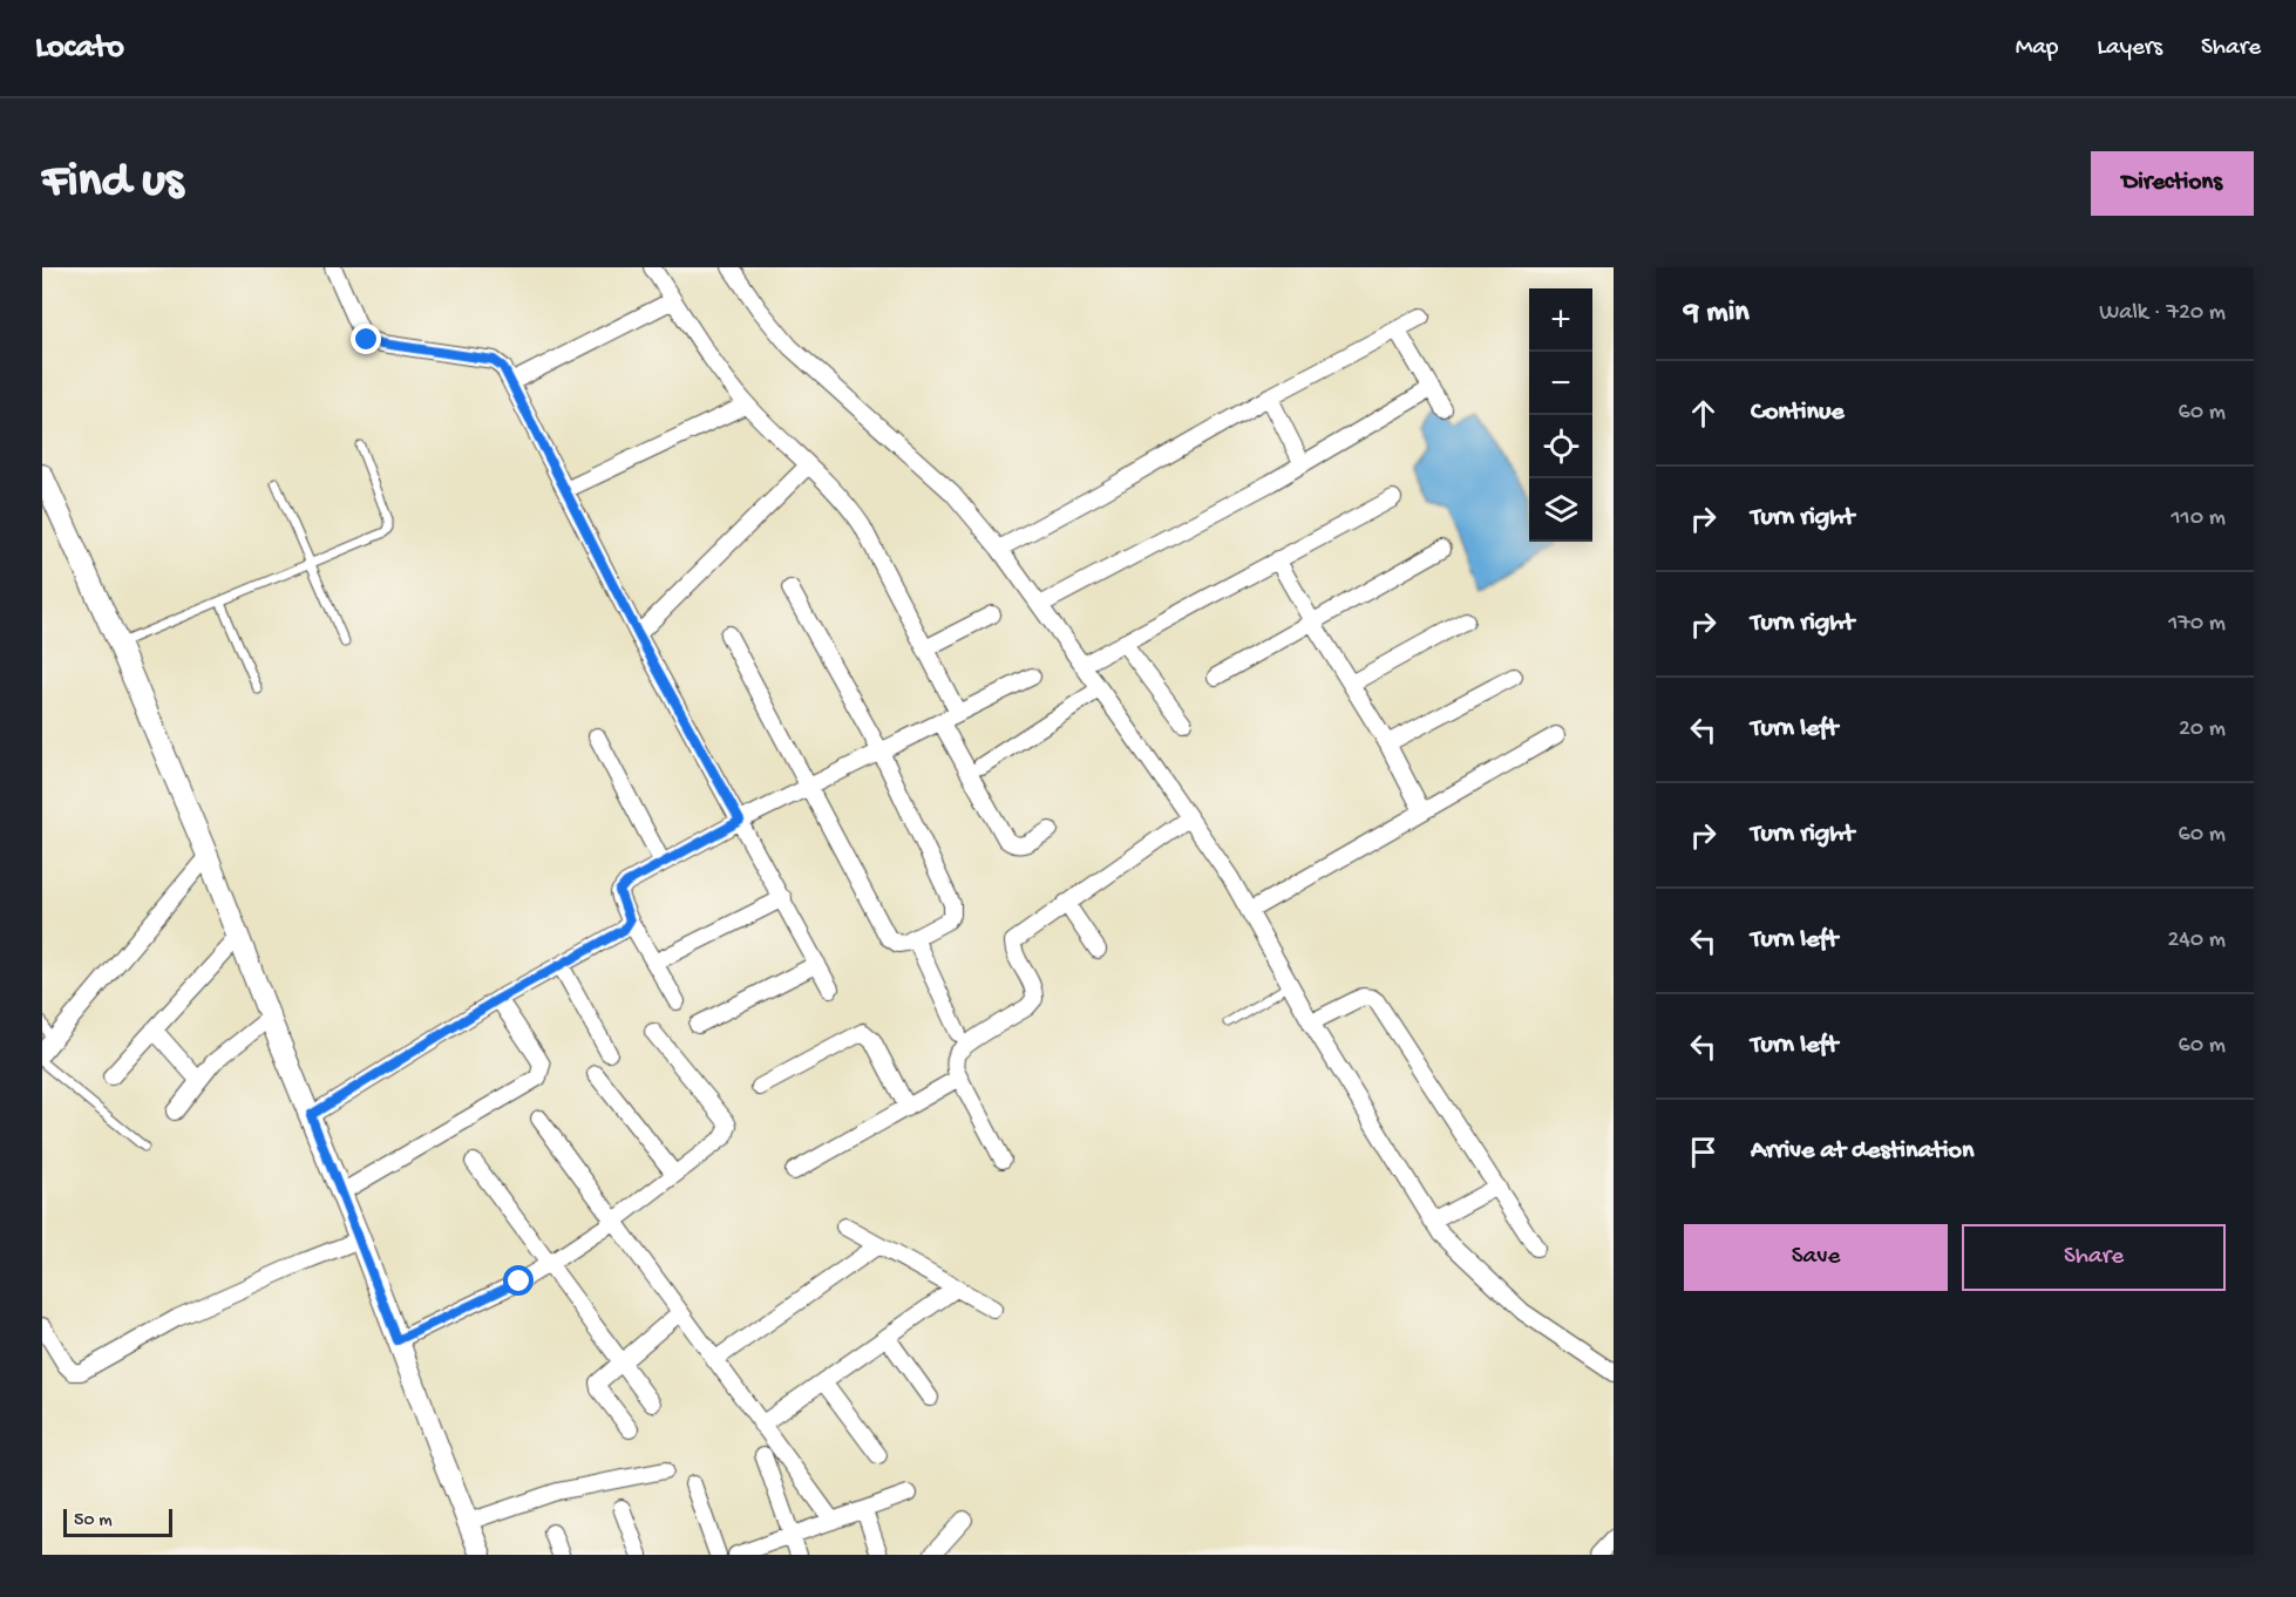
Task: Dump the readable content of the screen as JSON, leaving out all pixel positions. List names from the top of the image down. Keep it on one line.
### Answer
{"scale_bar":"50 m","page":{"header":"Locato","nav":["Map","Layers","Share"],"buttons":["Directions",["Save","Share"]],"title":"Find us","heading":["9 min","Walk · 720 m"],"map_buttons":["+","−"],"list":[["Continue","60 m"],["Turn right","110 m"],["Turn right","170 m"],["Turn left","20 m"],["Turn right","60 m"],["Turn left","240 m"],["Turn left","60 m"],"Arrive at destination"],"scale":"50 m"}}
